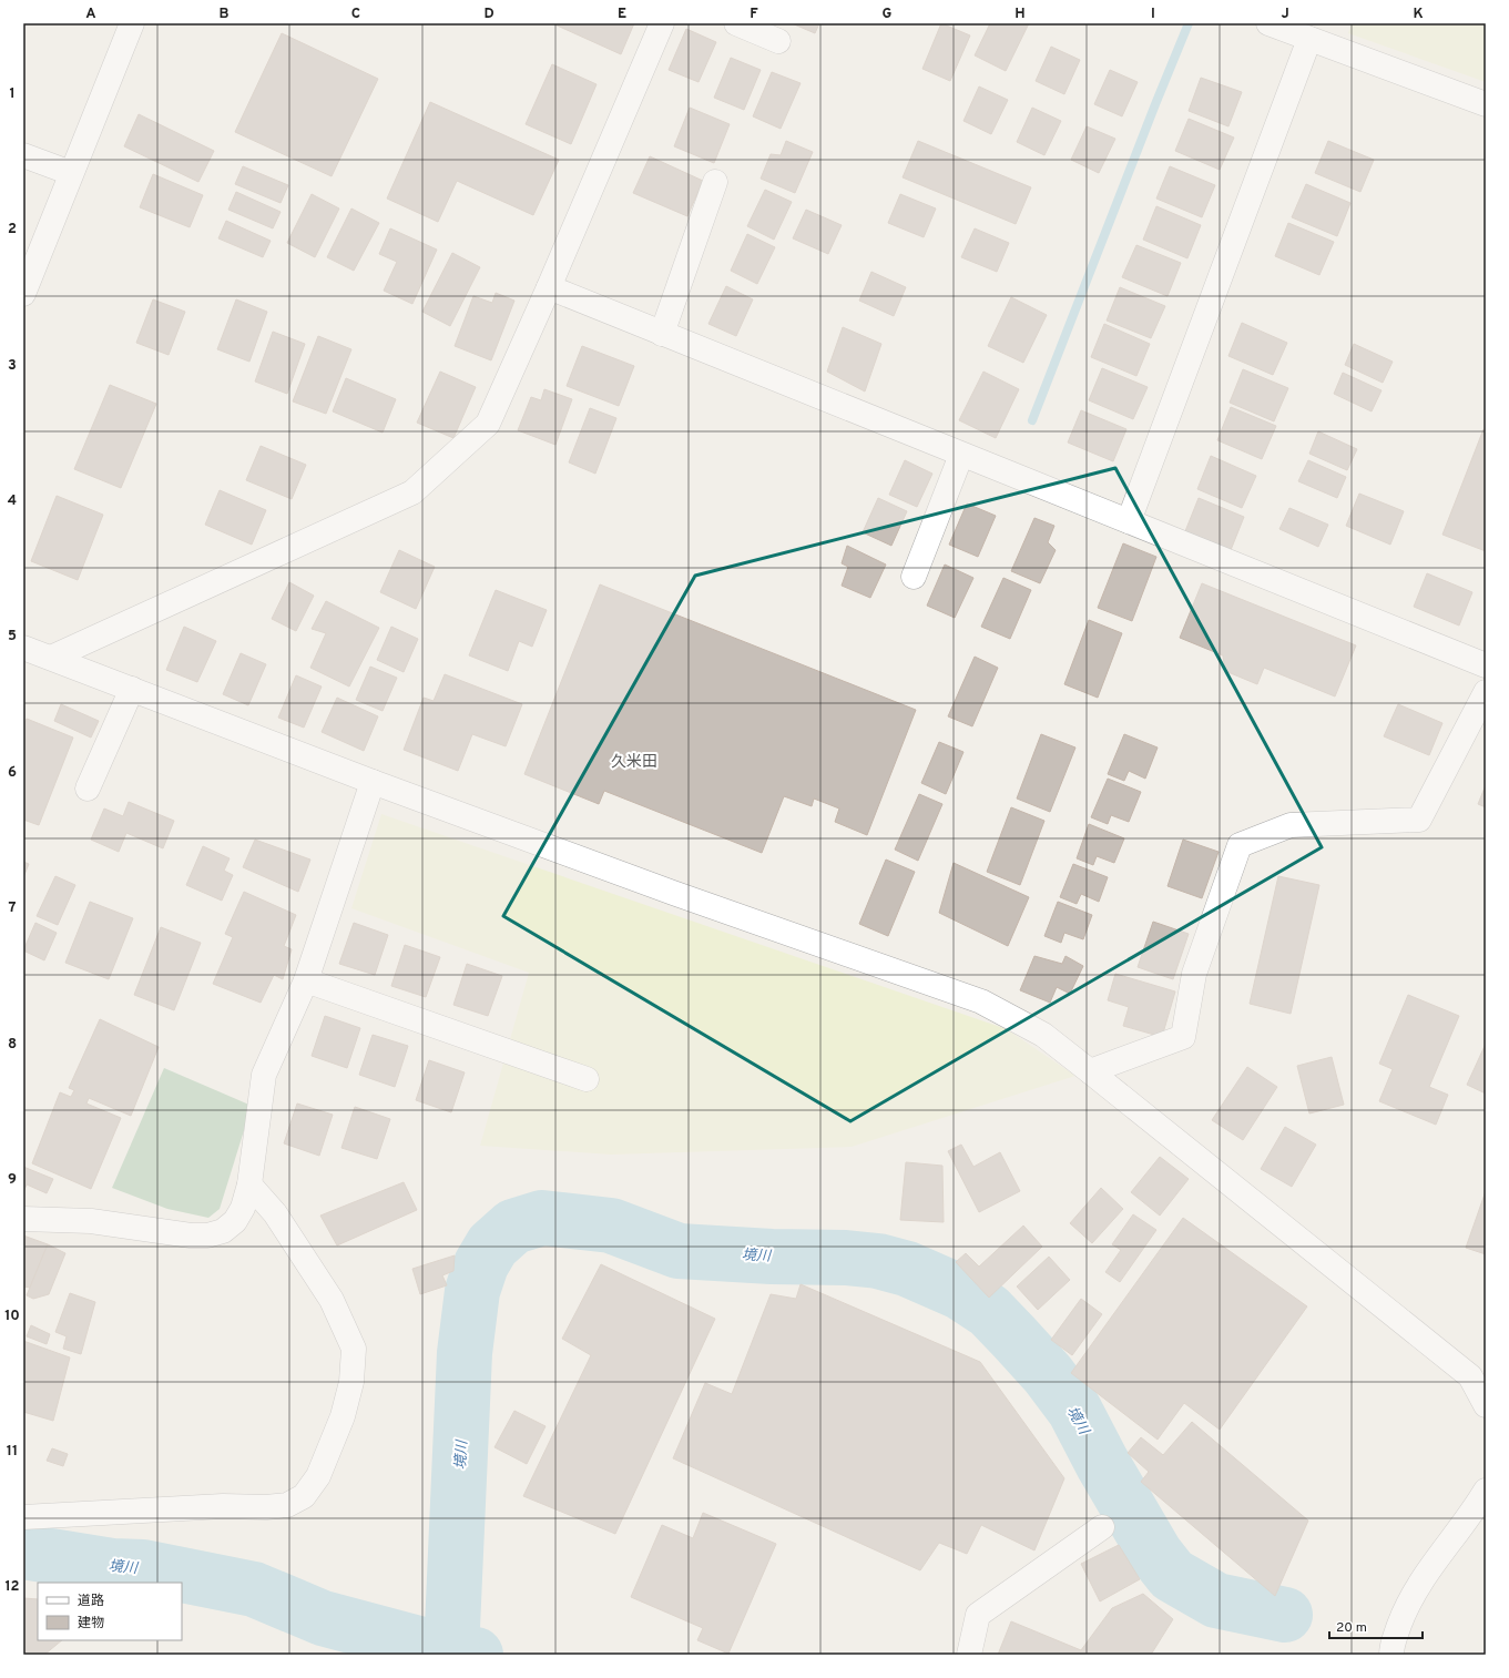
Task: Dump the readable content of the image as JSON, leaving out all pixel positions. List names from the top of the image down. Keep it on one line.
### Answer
{"districts":["久米田"],"water":["境川"],"legend":["道路","建物"],"scale_bar":"20 m","grid":{"columns":["A","B","C","D","E","F","G","H","I","J","K"],"rows":["1","2","3","4","5","6","7","8","9","10","11","12"]}}
